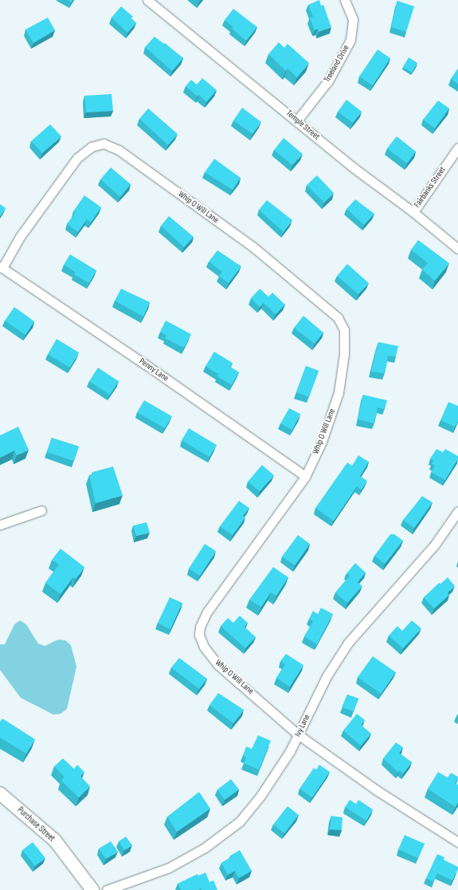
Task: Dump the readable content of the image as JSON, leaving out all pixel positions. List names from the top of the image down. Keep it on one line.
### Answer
{"streets":{"main road":["Purchase Street"],"street":["Treeland Drive","Temple Street","Fairbanks Street","Whip O Will Lane","Penny Lane","Ivy Lane"]},"crossings":[["Treeland Drive","Temple Street"],["Temple Street","Fairbanks Street"],["Whip O Will Lane","Penny Lane"],["Whip O Will Lane","Ivy Lane"]]}
